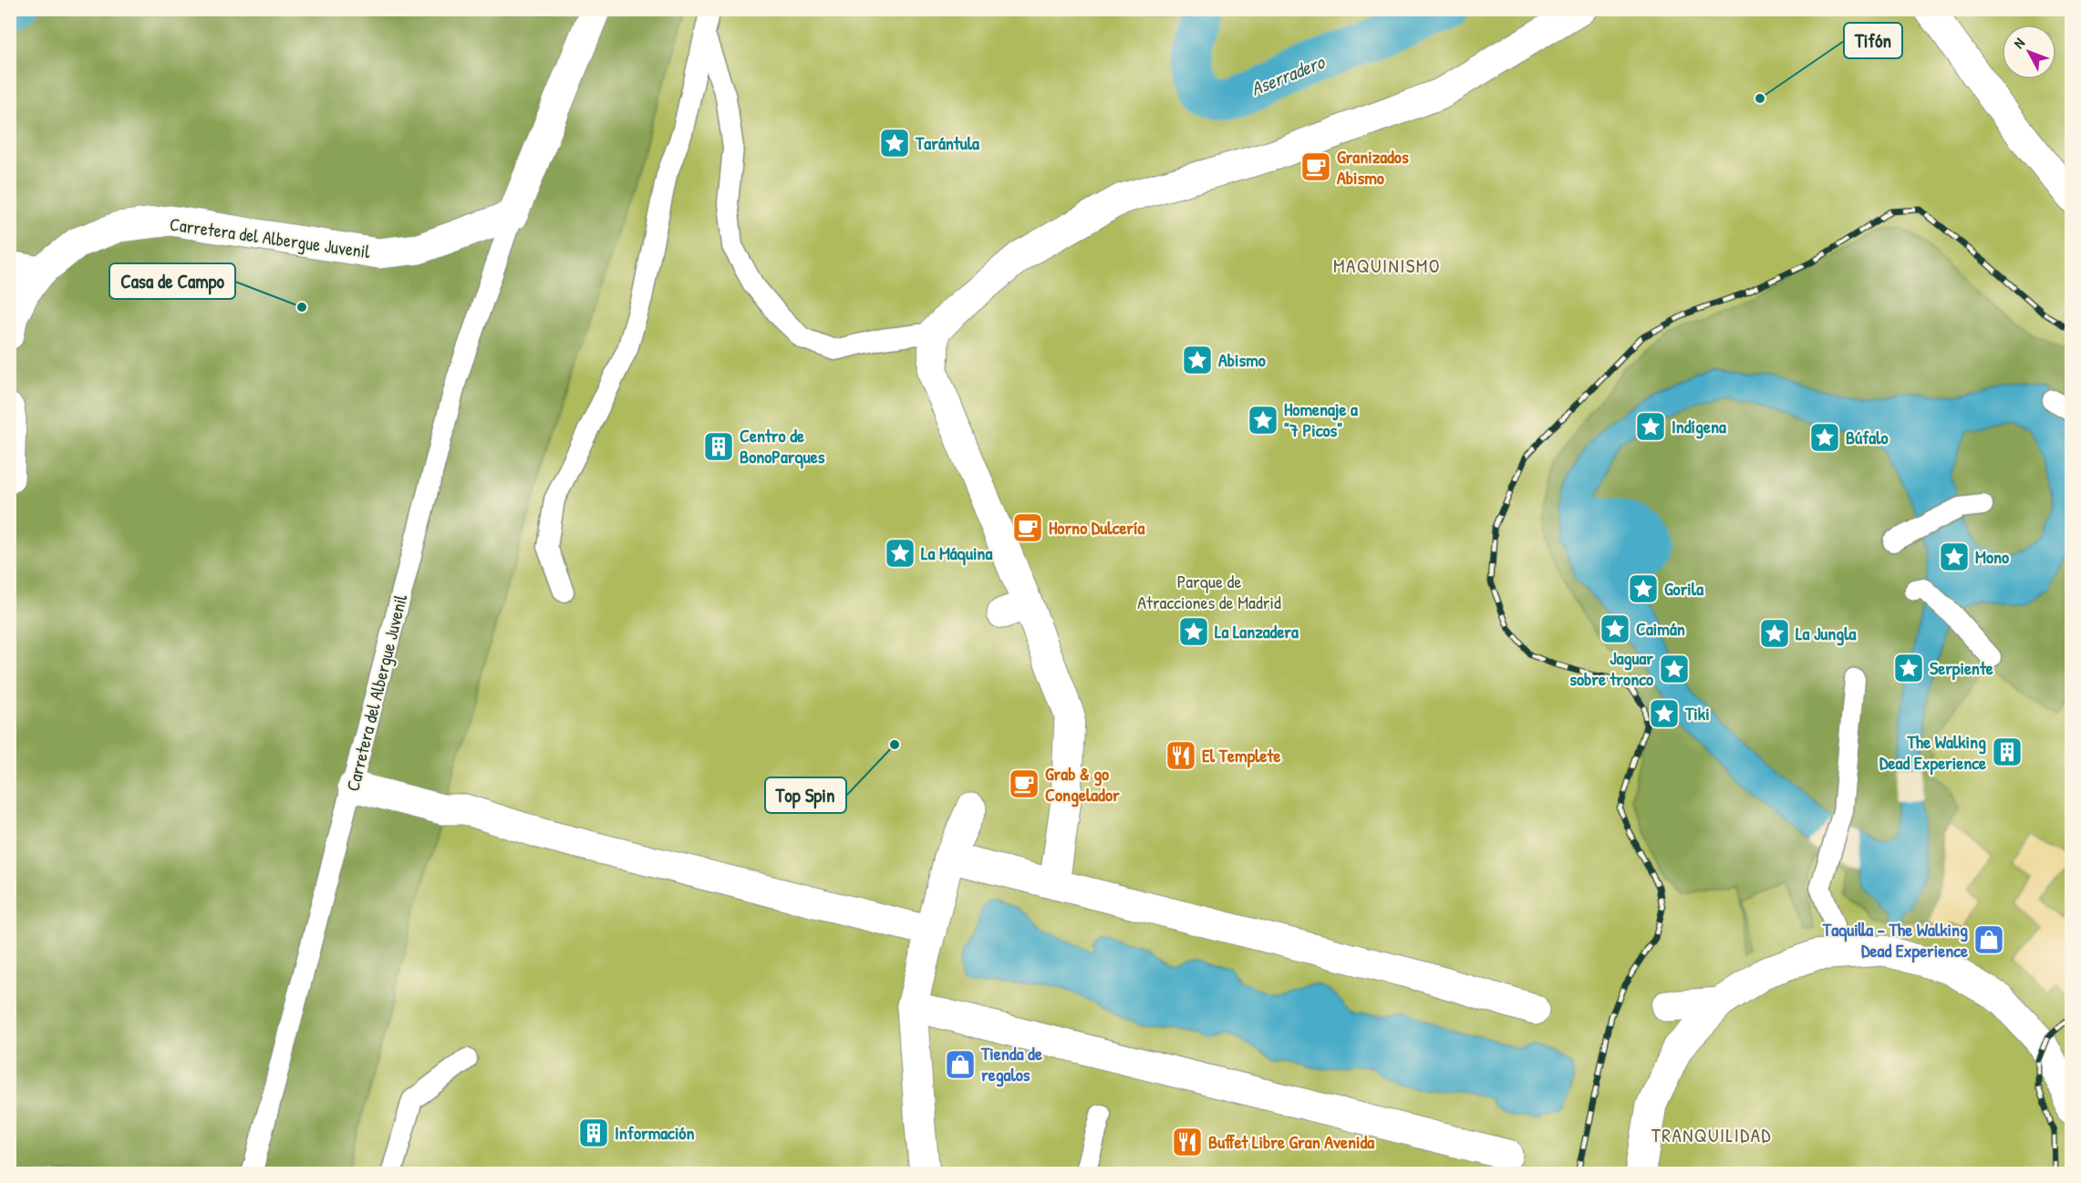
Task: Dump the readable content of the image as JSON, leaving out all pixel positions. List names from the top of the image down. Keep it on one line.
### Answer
{"streets":{"street":["Carretera del Albergue Juvenil"]},"districts":["MAQUINISMO","TRANQUILIDAD"],"water":["Aserradero"],"parks":["Parque de Atracciones de Madrid"],"places":{"other":["Tifón","Casa de Campo","Top Spin"],"place":["Tarántula","Abismo","Homenaje a \"7 Picos\"","Indígena","Búfalo","La Máquina","Mono","Gorila","Caimán","La Lanzadera","La Jungla","Serpiente","Jaguar sobre tronco","Tiki"],"cafe":["Granizados Abismo","Horno Dulcería","Grab & go Congelador"],"building":["Centro de BonoParques","The Walking Dead Experience","Información"],"restaurant":["El Templete","Buffet Libre Gran Avenida"],"shop":["Taquilla - The Walking Dead Experience","Tienda de regalos"]},"north":"top left"}
